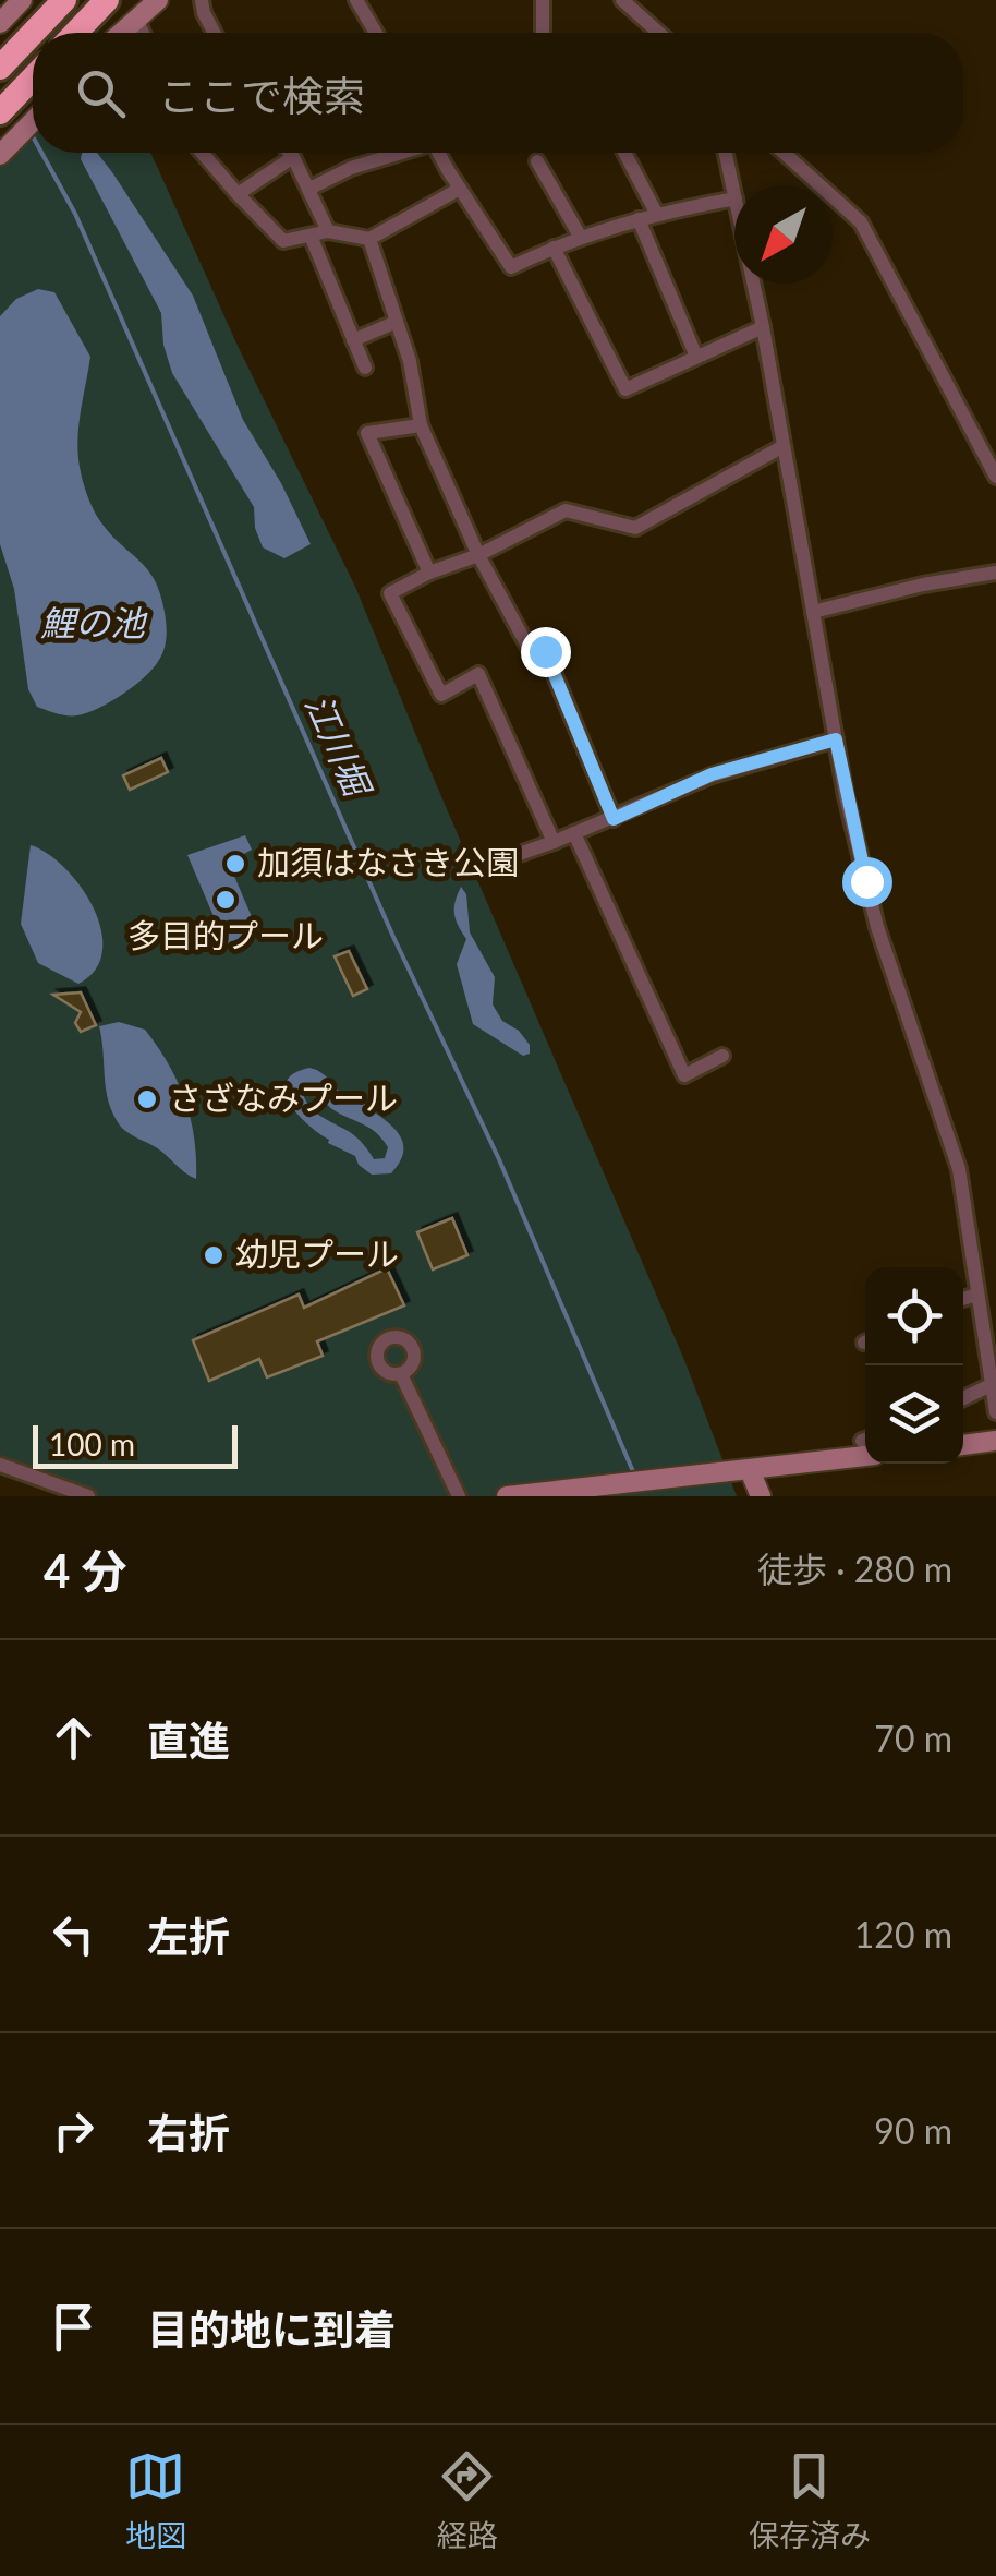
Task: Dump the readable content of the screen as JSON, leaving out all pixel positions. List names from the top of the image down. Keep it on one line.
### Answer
{"water":["鯉の池","江川堀"],"places":["加須はなさき公園","多目的プール","さざなみプール","幼児プール"],"scale_bar":"100 m","north":"bottom left","page":{"search":"ここで検索","scale":"100 m","heading":["4 分","徒歩 · 280 m"],"list":[["直進","70 m"],["左折","120 m"],["右折","90 m"],"目的地に到着"],"nav":["地図","経路","保存済み"]}}
